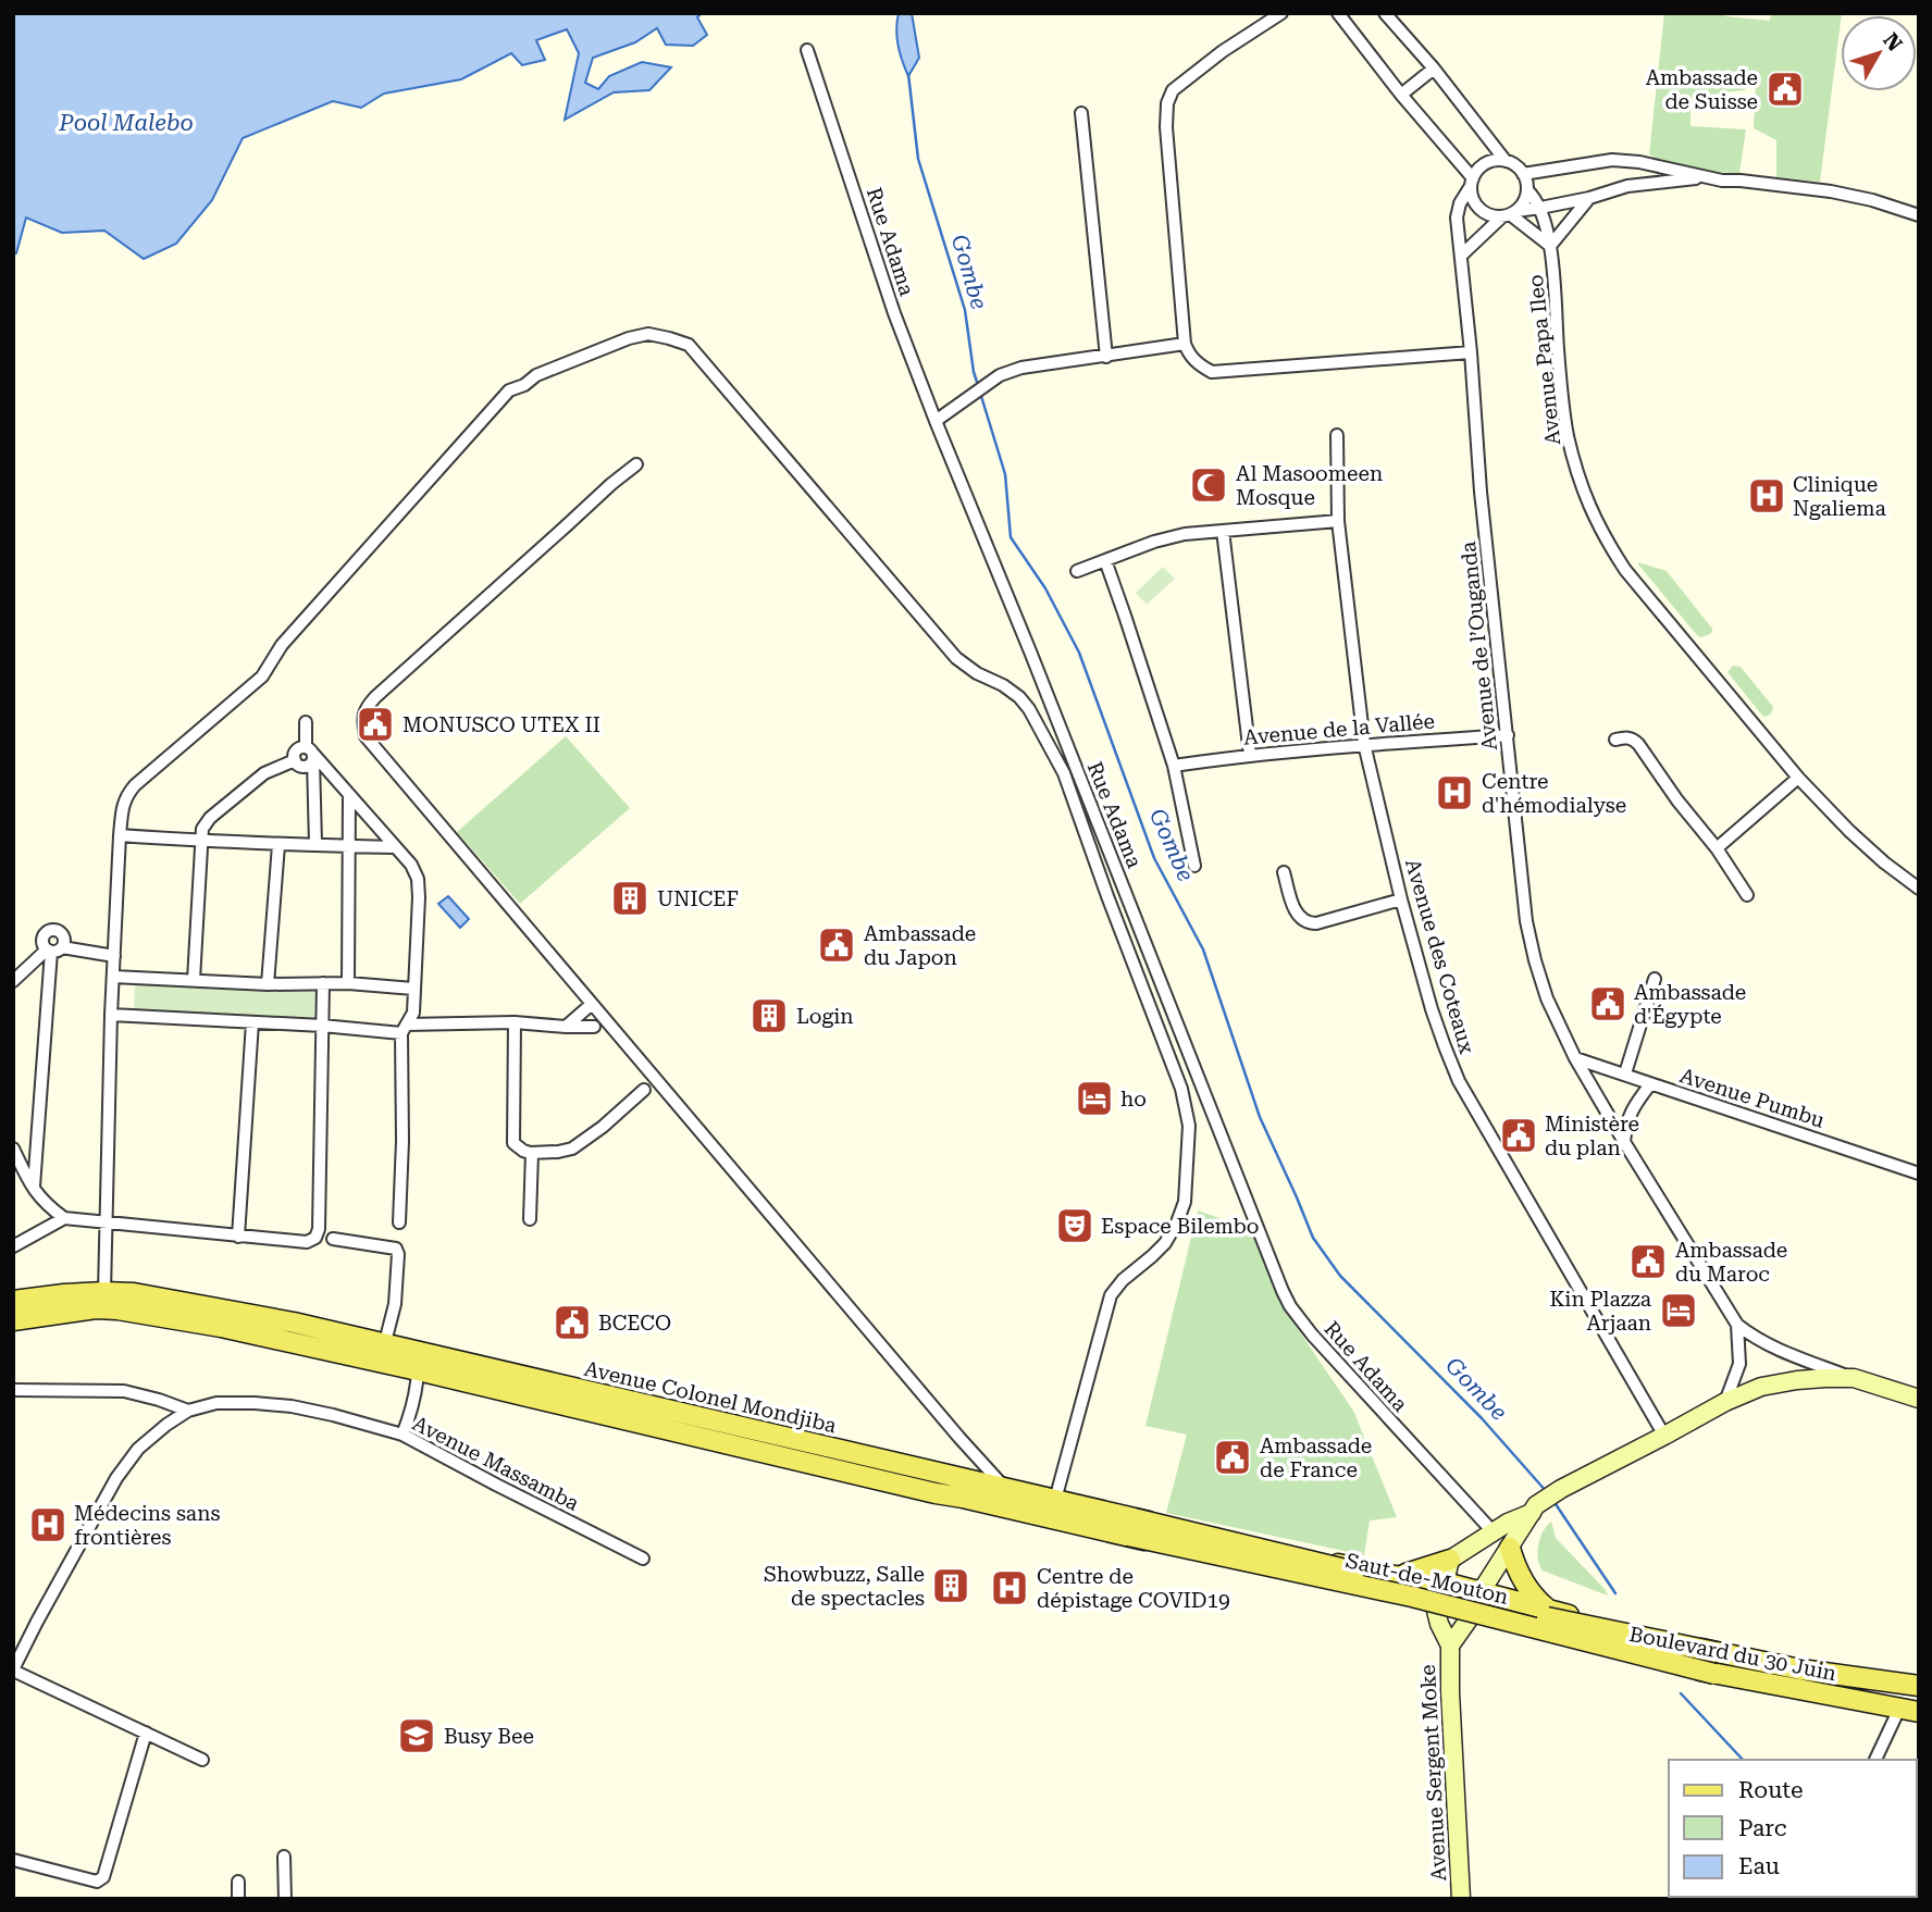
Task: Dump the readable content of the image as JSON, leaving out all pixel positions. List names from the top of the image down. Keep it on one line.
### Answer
{"streets":{"main road":["Avenue Colonel Mondjiba","Saut-de-Mouton","Boulevard du 30 Juin","Avenue Sergent Moke"],"street":["Rue Adama","Avenue Papa Ileo","Avenue de l’Ouganda","Avenue de la Vallée","Avenue des Coteaux","Avenue Pumbu","Avenue Massamba"]},"crossings":[["Avenue Papa Ileo","Avenue de l’Ouganda"],["Avenue de l’Ouganda","Avenue de la Vallée"],["Avenue de l’Ouganda","Avenue Pumbu"],["Avenue de la Vallée","Avenue des Coteaux"],["Avenue Colonel Mondjiba","Saut-de-Mouton"],["Avenue Colonel Mondjiba","Boulevard du 30 Juin"],["Saut-de-Mouton","Boulevard du 30 Juin"]],"water":["Pool Malebo","Gombe"],"places":{"public building":["Ambassade de Suisse","MONUSCO UTEX II","Ambassade du Japon","Ambassade d'Égypte","Ministère du plan","Ambassade du Maroc","BCECO","Ambassade de France"],"mosque":["Al Masoomeen Mosque"],"hospital":["Clinique Ngaliema","Centre d'hémodialyse","Médecins sans frontières","Centre de dépistage COVID19"],"building":["UNICEF","Login","Showbuzz, Salle de spectacles"],"hotel":["ho","Kin Plazza Arjaan"],"theatre":["Espace Bilembo"],"school or university":["Busy Bee"]},"legend":["Route","Parc","Eau"],"north":"top right"}
